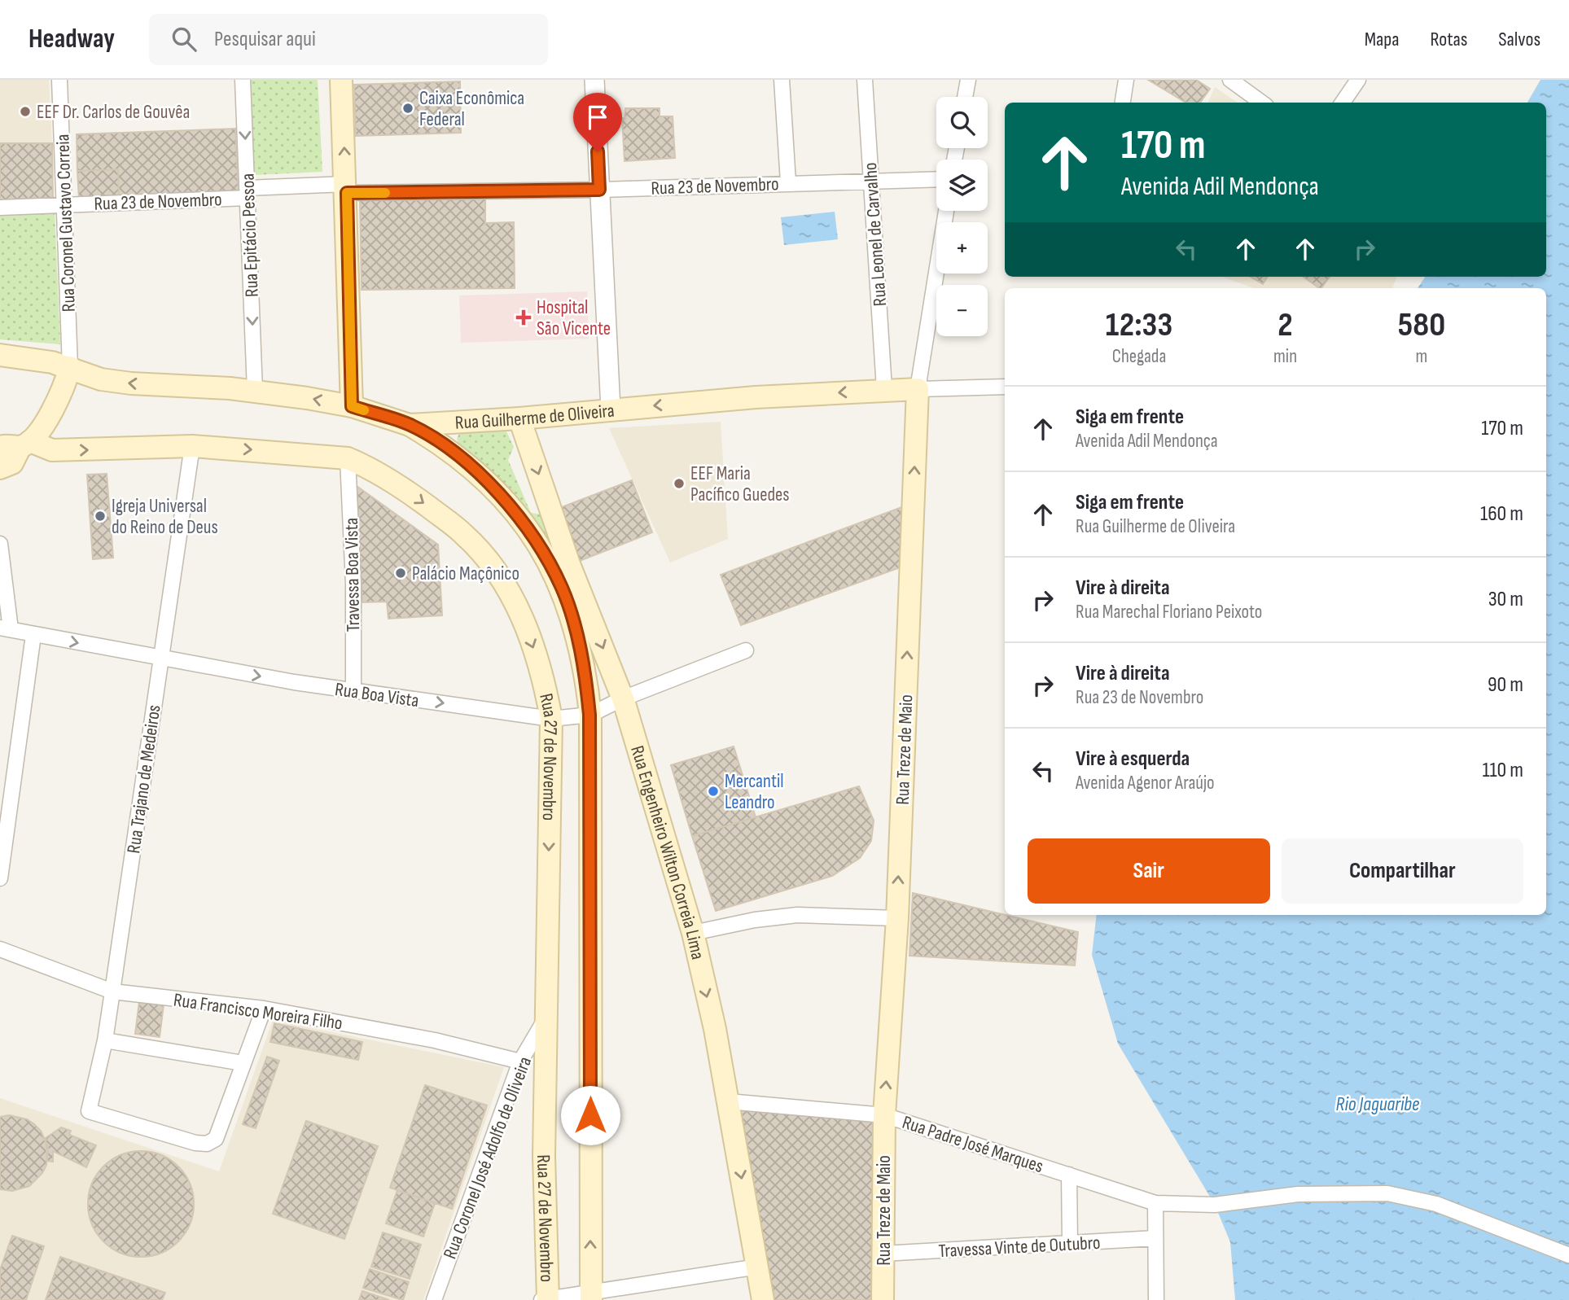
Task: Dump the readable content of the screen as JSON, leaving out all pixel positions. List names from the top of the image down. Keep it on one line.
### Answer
{"streets":{"main road":["Rua Guilherme de Oliveira","Rua Treze de Maio","Rua 27 de Novembro","Rua Engenheiro Wilton Correia Lima"],"street":["Rua 23 de Novembro","Rua Coronel Gustavo Correia","Rua Leonel de Carvalho","Rua Epitácio Pessoa","Travessa Boa Vista","Rua Boa Vista","Rua Trajano de Medeiros","Rua Francisco Moreira Filho","Rua Padre José Marques","Rua Coronel José Adolfo de Oliveira","Travessa Vinte de Outubro"]},"crossings":[["Rua 23 de Novembro","Rua Coronel Gustavo Correia"],["Rua 23 de Novembro","Rua Leonel de Carvalho"],["Rua 23 de Novembro","Rua Epitácio Pessoa"],["Rua Coronel Gustavo Correia","Rua Guilherme de Oliveira"],["Rua Leonel de Carvalho","Rua Guilherme de Oliveira"],["Rua Epitácio Pessoa","Rua Guilherme de Oliveira"],["Rua Guilherme de Oliveira","Rua Treze de Maio"],["Rua Guilherme de Oliveira","Rua Engenheiro Wilton Correia Lima"],["Travessa Boa Vista","Rua Boa Vista"],["Travessa Boa Vista","Rua 27 de Novembro"],["Rua Boa Vista","Rua 27 de Novembro"],["Rua Boa Vista","Rua Trajano de Medeiros"],["Rua Boa Vista","Rua Engenheiro Wilton Correia Lima"],["Rua Treze de Maio","Rua Padre José Marques"],["Rua Treze de Maio","Travessa Vinte de Outubro"],["Rua 27 de Novembro","Rua Trajano de Medeiros"],["Rua 27 de Novembro","Rua Coronel José Adolfo de Oliveira"],["Rua Trajano de Medeiros","Rua Francisco Moreira Filho"],["Rua Engenheiro Wilton Correia Lima","Rua Padre José Marques"],["Rua Francisco Moreira Filho","Rua Coronel José Adolfo de Oliveira"]],"one_way":["Rua Epitácio Pessoa","Rua Guilherme de Oliveira","Rua Boa Vista","Rua Treze de Maio"],"water":["Rio Jaguaribe"],"places":{"other":["Caixa Econômica Federal","EEF Dr. Carlos de Gouvêa","EEF Maria Pacífico Guedes","Igreja Universal do Reino de Deus","Palácio Maçônico","Mercantil Leandro"],"health":["Hospital São Vicente"]},"page":{"header":"Headway","search":"Pesquisar aqui","nav":["Mapa","Rotas","Salvos"],"map_buttons":["+","−"],"turn":["170 m","Avenida Adil Mendonça"],"eta":["12:33","Chegada","2","min","580","m"],"list":[{"name":"Siga em frente","note":"Avenida Adil Mendonça","value":"170 m"},{"name":"Siga em frente","note":"Rua Guilherme de Oliveira","value":"160 m"},{"name":"Vire à direita","note":"Rua Marechal Floriano Peixoto","value":"30 m"},{"name":"Vire à direita","note":"Rua 23 de Novembro","value":"90 m"},{"name":"Vire à esquerda","note":"Avenida Agenor Araújo","value":"110 m"}],"buttons":["Sair","Compartilhar"]}}
